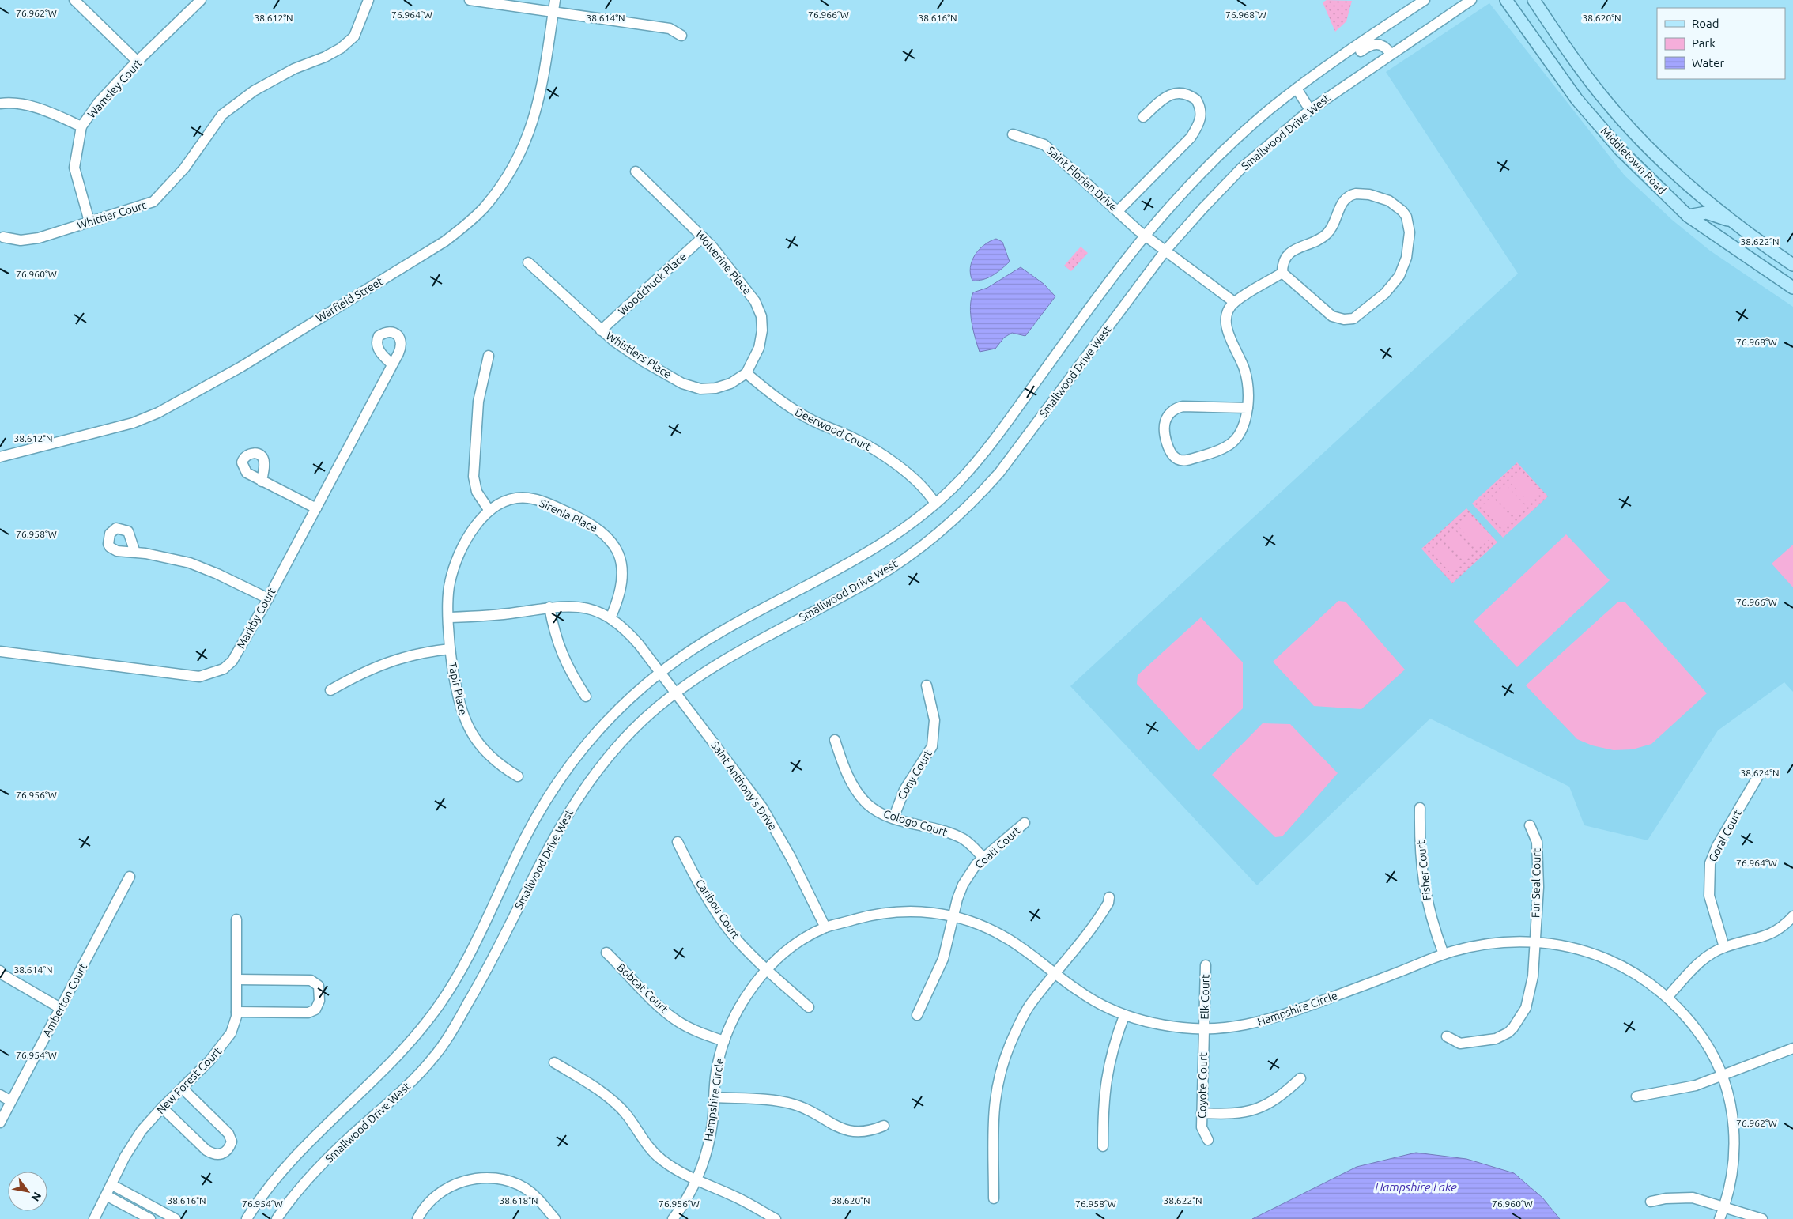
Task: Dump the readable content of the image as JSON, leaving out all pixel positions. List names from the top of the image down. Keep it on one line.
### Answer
{"streets":{"main road":["Middletown Road"],"street":["Wamsley Court","Smallwood Drive West","Saint Florian Drive","Whittier Court","Wolverine Place","Woodchuck Place","Warfield Street","Whistlers Place","Deerwood Court","Sirenia Place","Markby Court","Tapir Place","Cony Court","Saint Anthony's Drive","Cologo Court","Goral Court","Coati Court","Fisher Court","Fur Seal Court","Caribou Court","Bobcat Court","Elk Court","Amberton Court","Hampshire Circle","New Forest Court","Coyote Court"]},"crossings":[["Wamsley Court","Whittier Court"],["Smallwood Drive West","Saint Florian Drive"],["Smallwood Drive West","Deerwood Court"],["Smallwood Drive West","Saint Anthony's Drive"],["Wolverine Place","Woodchuck Place"],["Wolverine Place","Whistlers Place"],["Wolverine Place","Deerwood Court"],["Woodchuck Place","Whistlers Place"],["Whistlers Place","Deerwood Court"],["Sirenia Place","Tapir Place"],["Sirenia Place","Saint Anthony's Drive"],["Tapir Place","Saint Anthony's Drive"],["Cony Court","Cologo Court"],["Saint Anthony's Drive","Hampshire Circle"],["Cologo Court","Coati Court"],["Coati Court","Hampshire Circle"],["Fisher Court","Hampshire Circle"],["Fur Seal Court","Hampshire Circle"],["Caribou Court","Hampshire Circle"],["Bobcat Court","Hampshire Circle"],["Elk Court","Hampshire Circle"],["Elk Court","Coyote Court"],["Hampshire Circle","Coyote Court"]],"water":["Hampshire Lake"],"legend":["Road","Park","Water"],"north":"bottom right","coordinates":["76.962°W","76.968°W","76.964°W","76.966°W","38.612°N","38.614°N","38.616°N","38.620°N","38.622°N","76.960°W","76.958°W","38.624°N","76.956°W","76.954°W","38.618°N"]}
